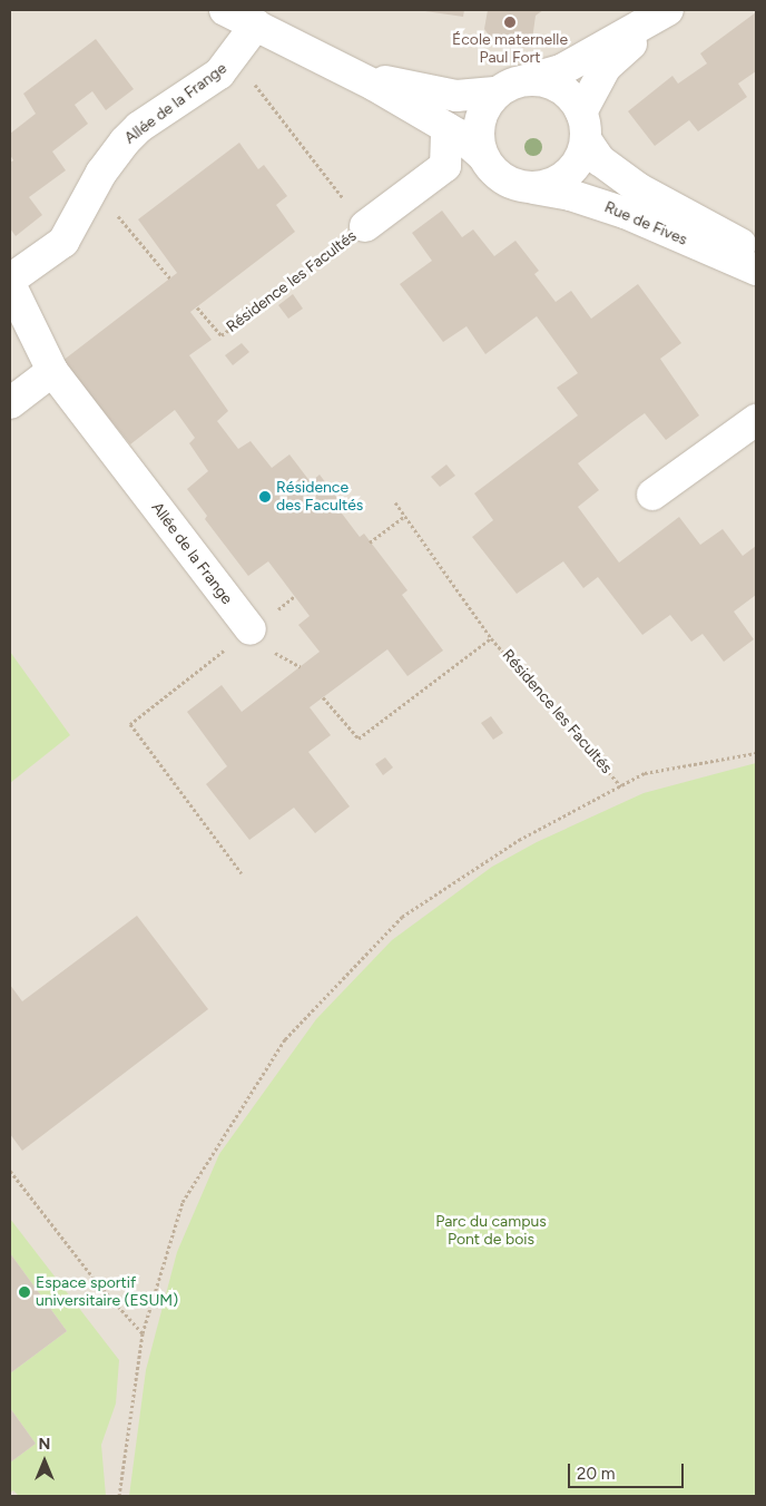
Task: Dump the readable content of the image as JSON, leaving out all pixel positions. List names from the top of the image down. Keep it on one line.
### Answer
{"streets":{"street":["Allée de la Frange","Rue de Fives","Résidence les Facultés"]},"crossings":[["Allée de la Frange","Résidence les Facultés"]],"parks":["Parc du campus Pont de bois"],"places":["École maternelle Paul Fort","Résidence des Facultés","Espace sportif universitaire (ESUM)"],"scale_bar":"20 m","north":"top"}
